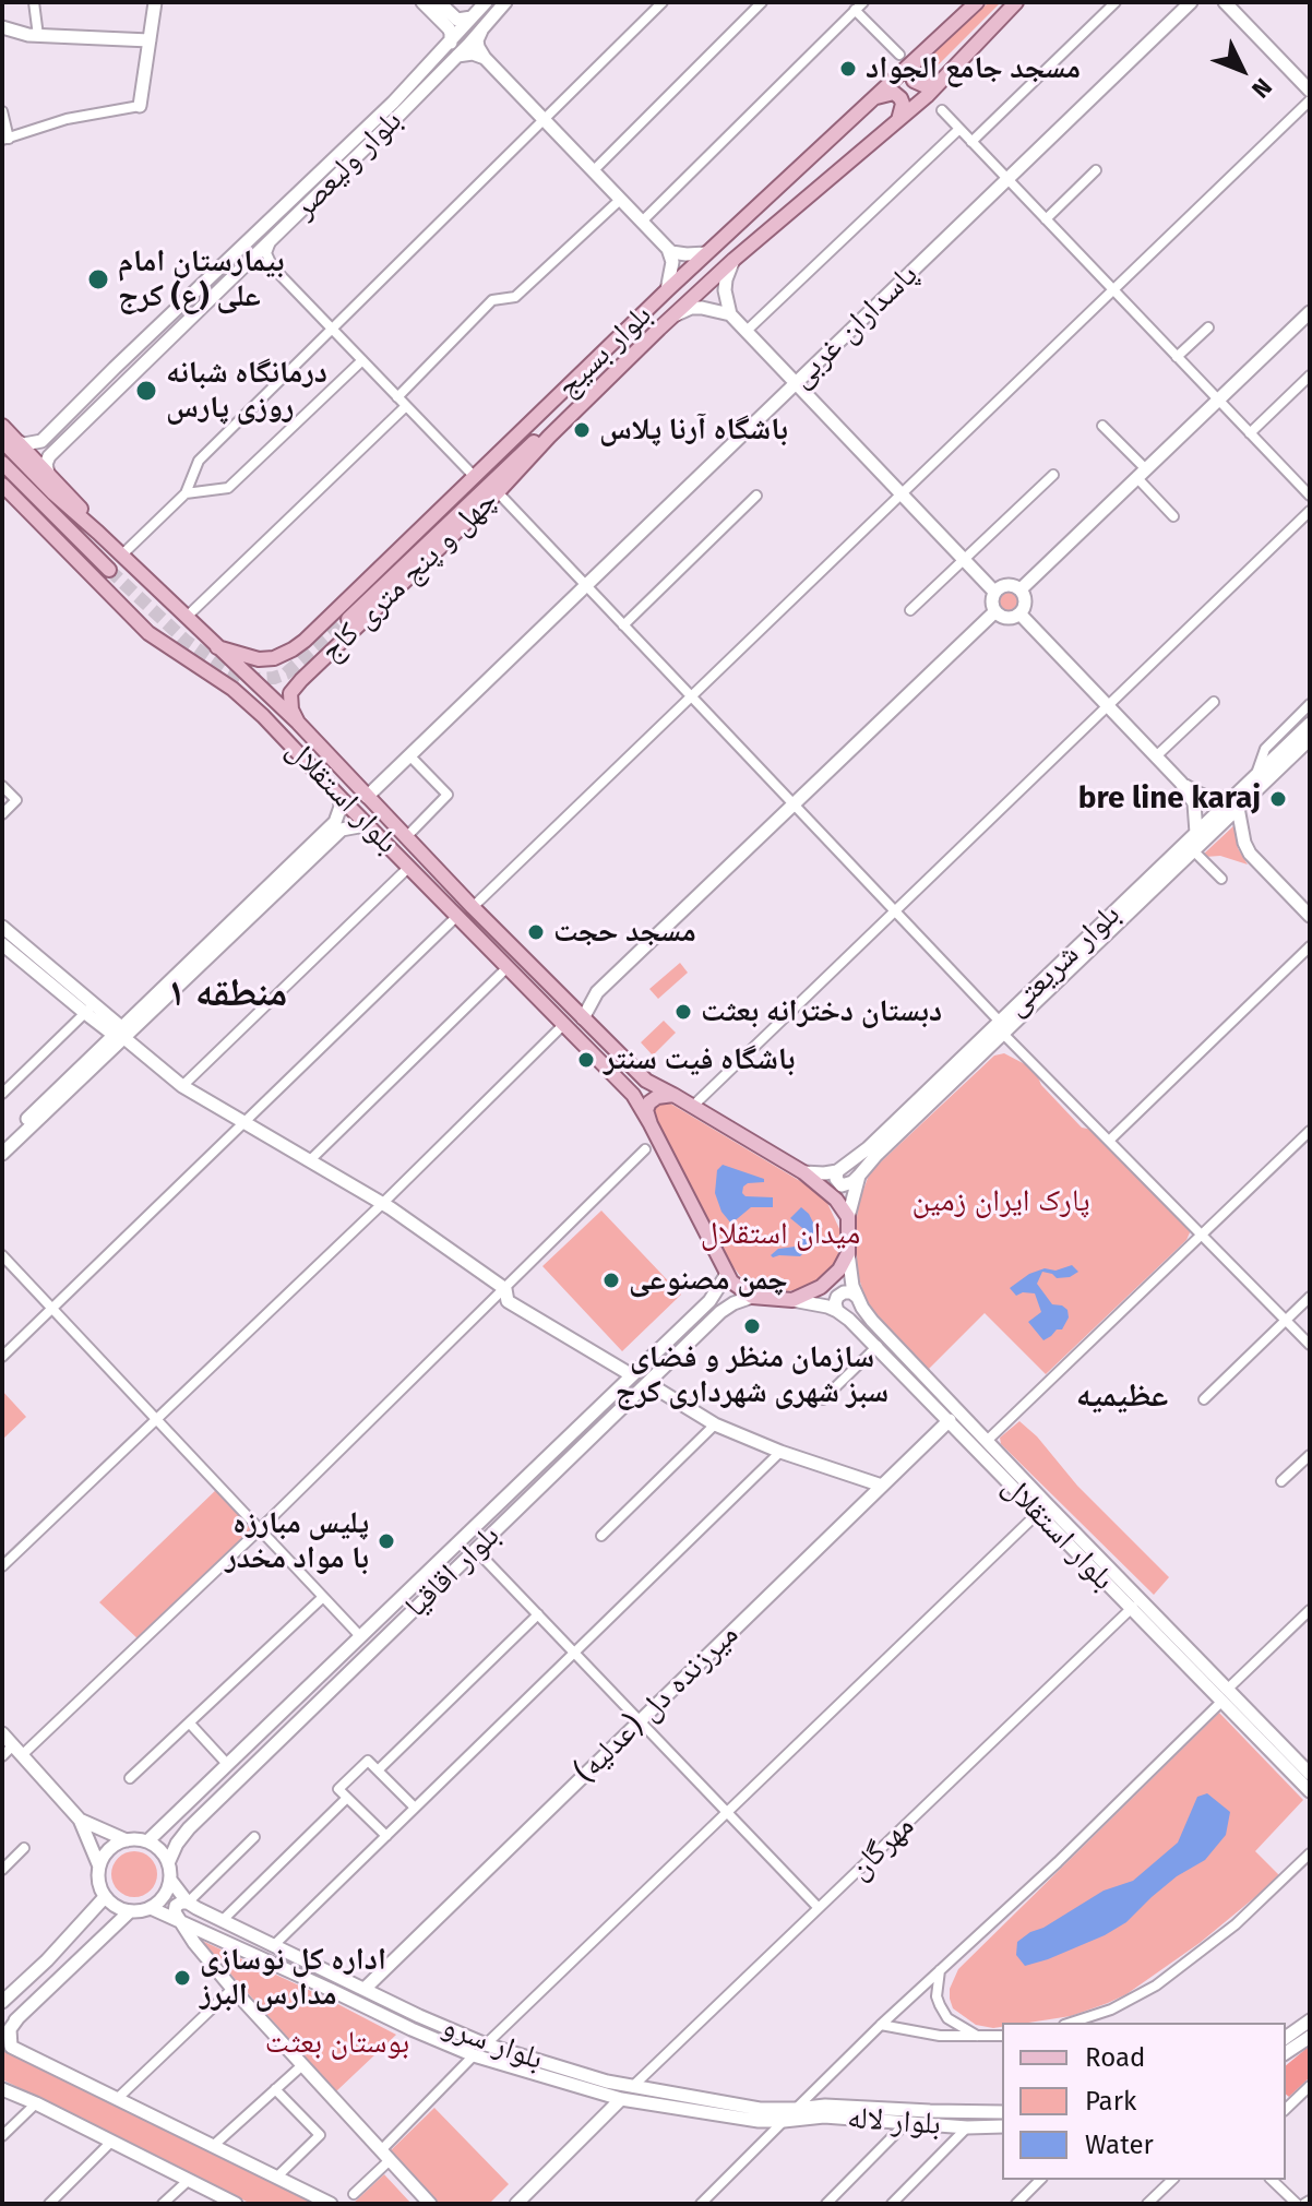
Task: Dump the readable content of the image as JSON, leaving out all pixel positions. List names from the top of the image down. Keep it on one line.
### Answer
{"streets":{"main road":["بلوار بسیج","چهل و پنج متری کاج","بلوار استقلال"],"street":["بلوار ولیعصر","پاسداران غربی","بلوار شریعتی","بلوار اقاقیا","میرزنده دل (عدلیه)","مهرگان","بلوار سرو","بلوار لاله"]},"crossings":[["پاسداران غربی","بلوار استقلال"],["بلوار بسیج","چهل و پنج متری کاج"],["بلوار بسیج","بلوار استقلال"],["چهل و پنج متری کاج","بلوار استقلال"],["بلوار استقلال","میرزنده دل (عدلیه)"],["بلوار استقلال","مهرگان"],["بلوار اقاقیا","بلوار سرو"],["میرزنده دل (عدلیه)","بلوار سرو"],["مهرگان","بلوار سرو"],["بلوار سرو","بلوار لاله"]],"districts":["منطقه ۱","عظیمیه"],"parks":["پارک ایران زمین","میدان استقلال","بوستان بعثت"],"places":["مسجد جامع الجواد","بیمارستان امام علی (ع) کرج","درمانگاه شبانه روزی پارس","باشگاه آرنا پلاس","bre line karaj","مسجد حجت","دبستان دخترانه بعثت","باشگاه فیت سنتر","چمن مصنوعی","سازمان منظر و فضای سبز شهری شهرداری کرج","پلیس مبارزه با مواد مخدر","اداره کل نوسازی مدارس البرز"],"legend":["Road","Park","Water"],"north":"bottom right"}
